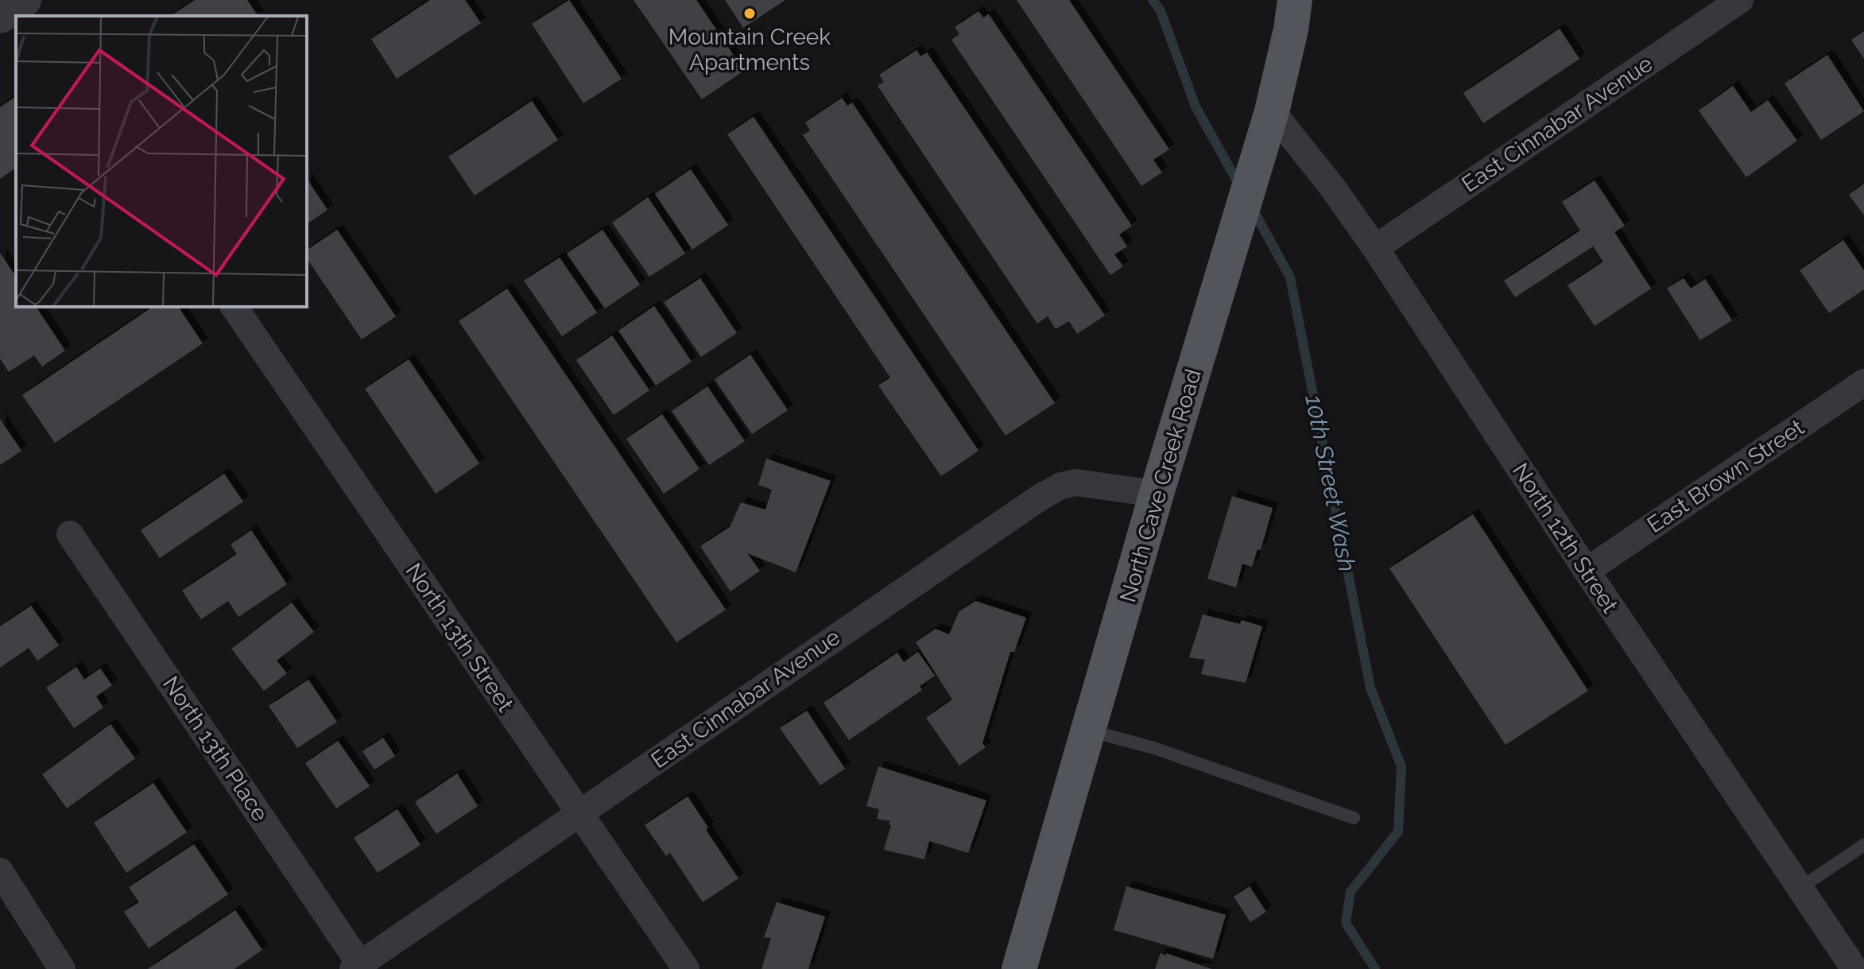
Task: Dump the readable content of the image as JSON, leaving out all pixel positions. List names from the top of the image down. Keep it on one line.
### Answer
{"streets":{"main road":["North Cave Creek Road"],"street":["East Cinnabar Avenue","East Brown Street","North 12th Street","North 13th Street","North 13th Place"]},"crossings":[["East Cinnabar Avenue","North Cave Creek Road"],["East Cinnabar Avenue","North 12th Street"],["East Cinnabar Avenue","North 13th Street"],["East Cinnabar Avenue","North 13th Place"],["East Brown Street","North 12th Street"],["North Cave Creek Road","North 12th Street"]],"water":["10th Street Wash"],"places":["Mountain Creek Apartments"]}
